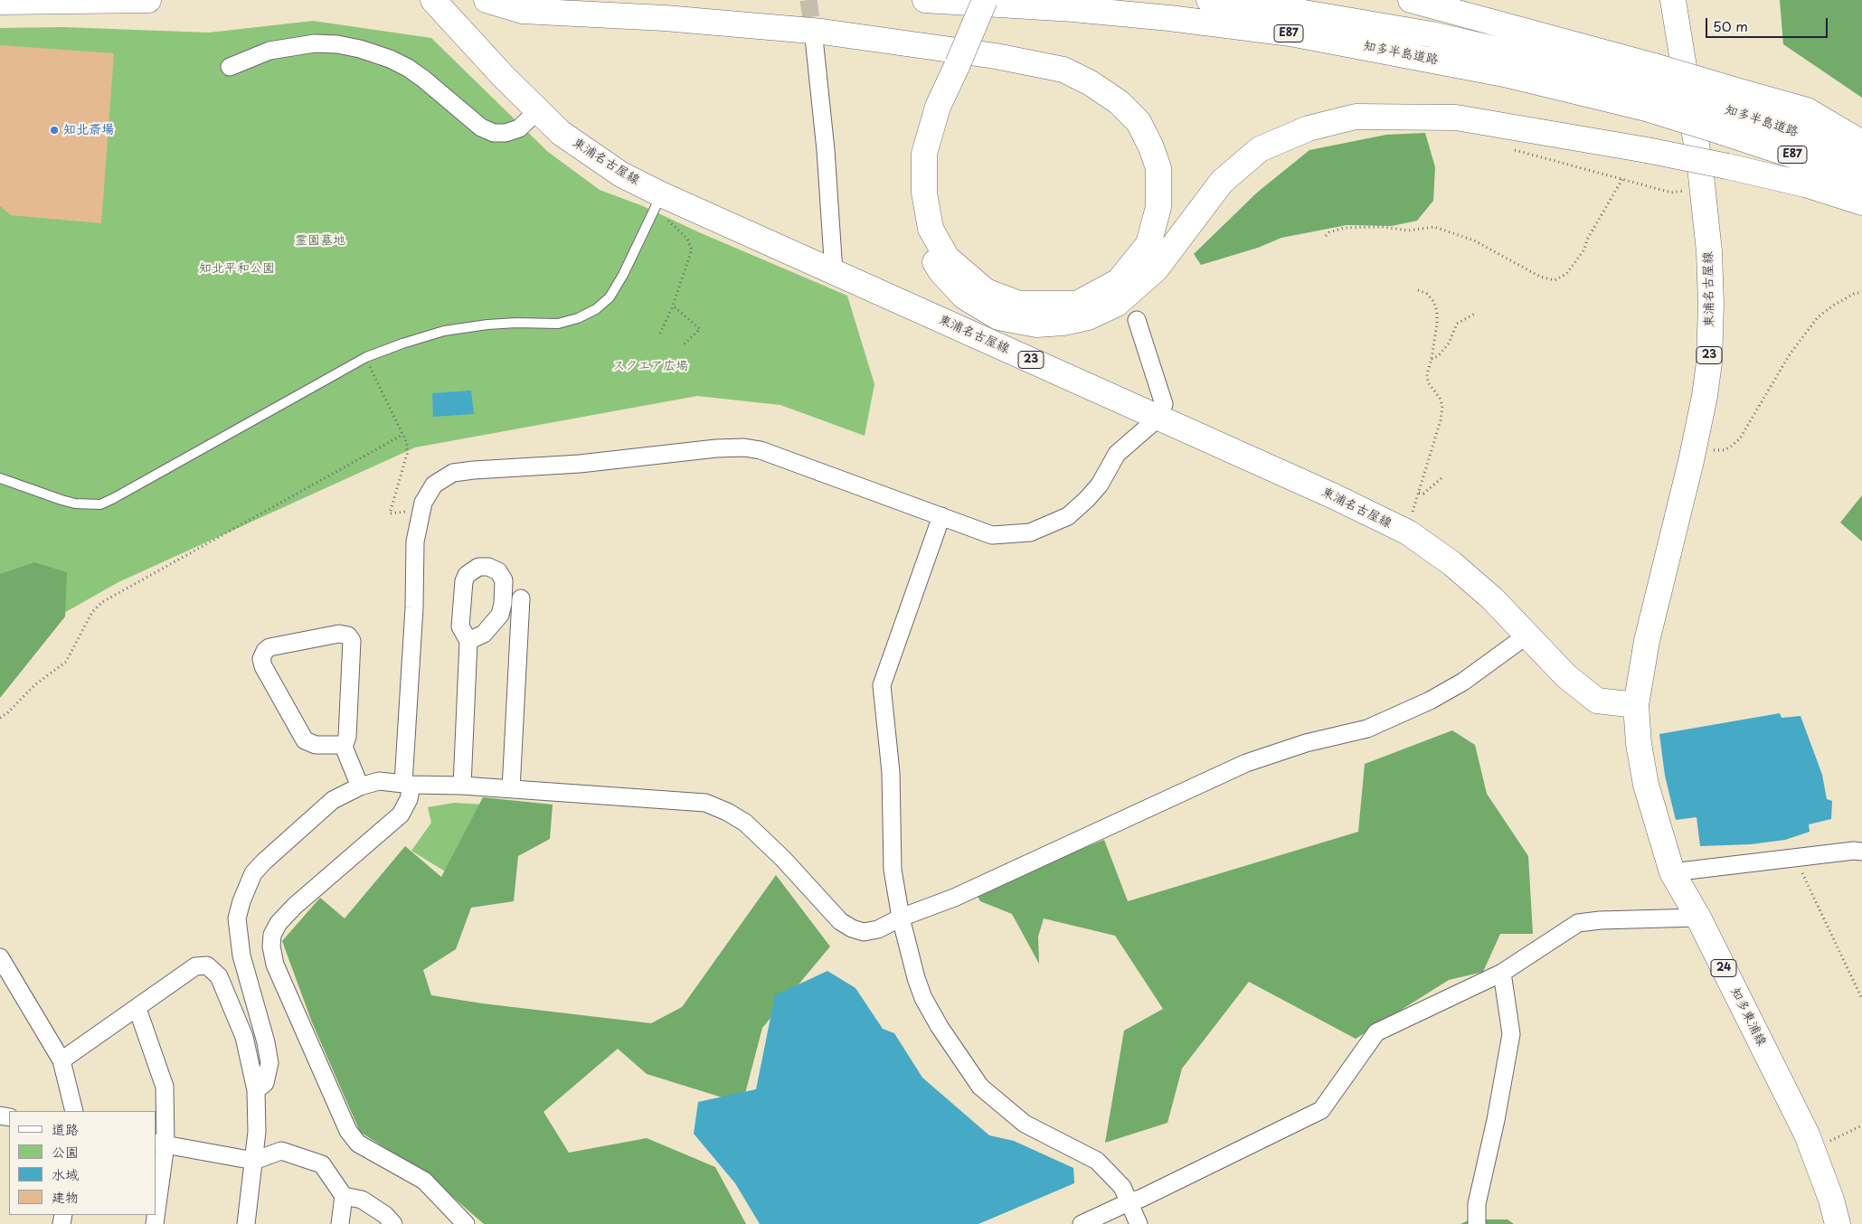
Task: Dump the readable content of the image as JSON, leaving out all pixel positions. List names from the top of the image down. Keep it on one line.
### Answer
{"streets":{"main road":["E87","知多半島道路","東浦名古屋線","23","24","知多東浦線"]},"crossings":[["東浦名古屋線","知多東浦線"]],"parks":["霊園墓地","知北平和公園","スクエア広場"],"places":["知北斎場"],"legend":["道路","公園","水域","建物"],"scale_bar":"50 m"}
